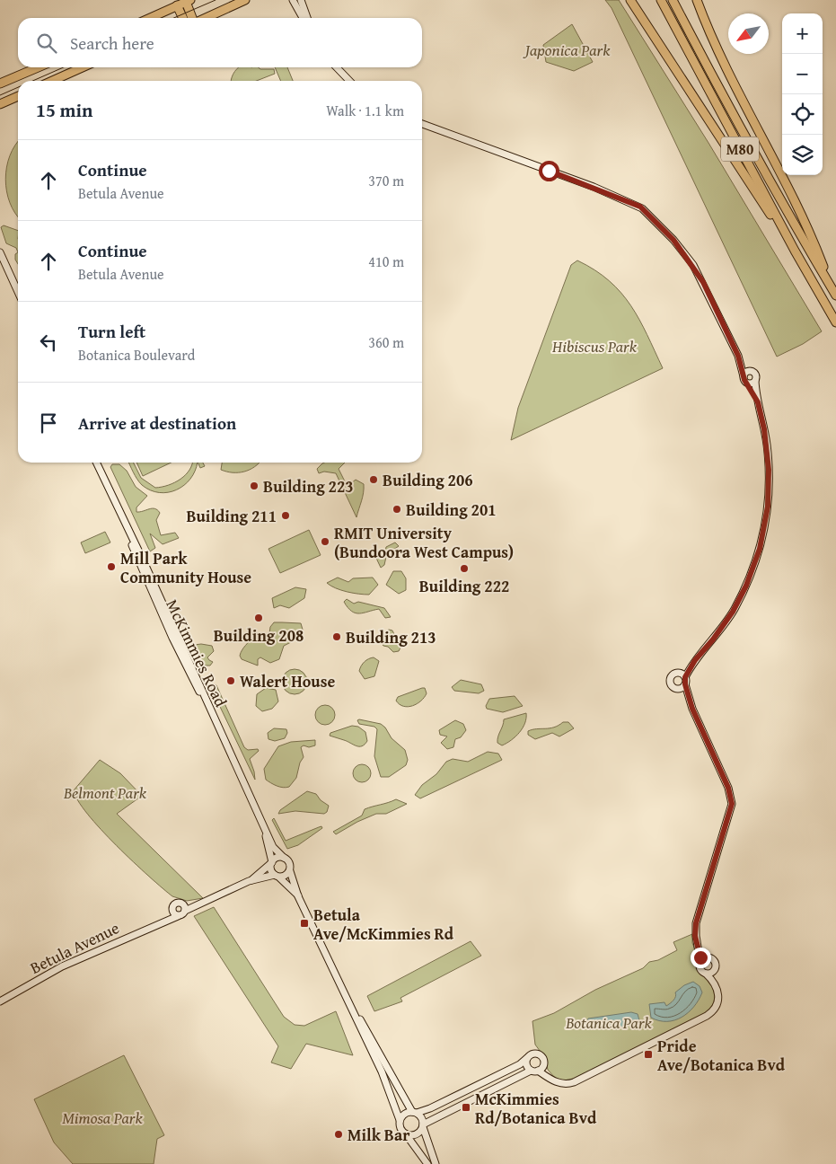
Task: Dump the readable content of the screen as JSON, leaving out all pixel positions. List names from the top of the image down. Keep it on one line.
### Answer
{"streets":{"highway":["M80"],"street":["McKimmies Road","Betula Avenue"]},"crossings":[["McKimmies Road","Betula Avenue"]],"parks":["Japonica Park","Hibiscus Park","Belmont Park","Botanica Park","Mimosa Park"],"places":{"other":["Building 206","Building 223","Building 201","Building 211","RMIT University (Bundoora West Campus)","Mill Park Community House","Building 222","Building 208","Building 213","Walert House","Milk Bar"],"transit":["Betula Ave/McKimmies Rd","Pride Ave/Botanica Bvd","McKimmies Rd/Botanica Bvd"]},"north":"bottom left","page":{"map_buttons":["+","−"],"search":"Search here","heading":["15 min","Walk · 1.1 km"],"list":[["Continue","Betula Avenue","370 m"],["Continue","Betula Avenue","410 m"],["Turn left","Botanica Boulevard","360 m"],"Arrive at destination"]}}
